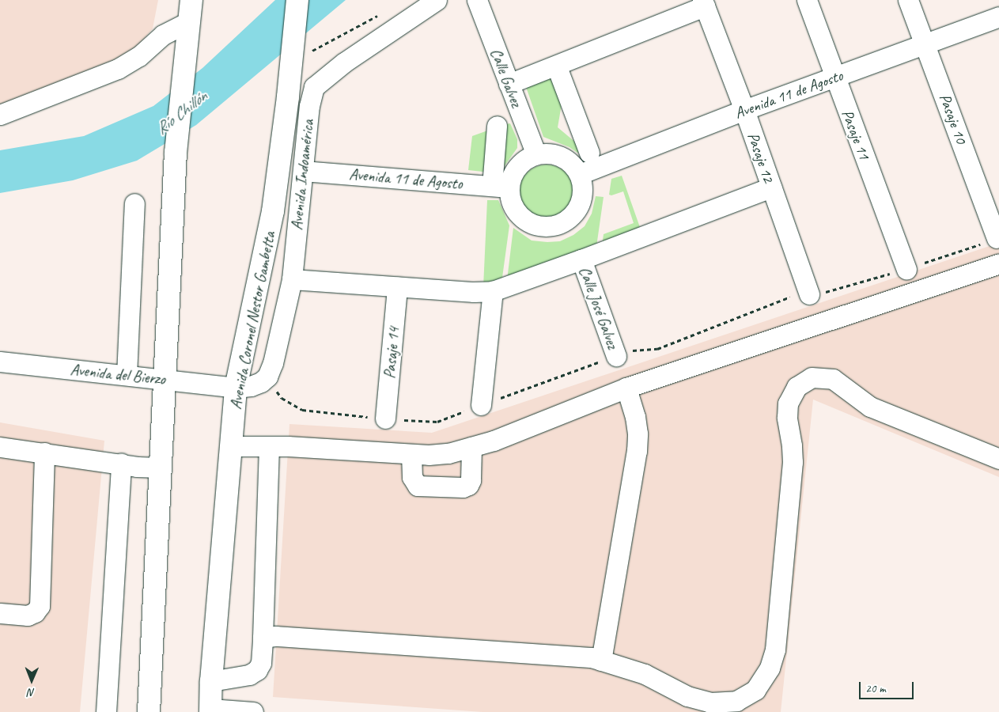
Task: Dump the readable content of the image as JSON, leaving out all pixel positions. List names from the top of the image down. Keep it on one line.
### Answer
{"streets":{"highway":["Avenida Coronel Nestor Gambetta"],"street":["Calle Galvez","Avenida 11 de Agosto","Pasaje 10","Pasaje 11","Pasaje 12","Avenida Indoamérica","Calle José Galvez","Pasaje 14","Avenida del Bierzo"]},"crossings":[["Calle Galvez","Avenida 11 de Agosto"],["Avenida 11 de Agosto","Pasaje 10"],["Avenida 11 de Agosto","Pasaje 11"],["Avenida 11 de Agosto","Pasaje 12"],["Avenida 11 de Agosto","Avenida Indoamérica"],["Avenida Indoamérica","Avenida Coronel Nestor Gambetta"],["Avenida Indoamérica","Avenida del Bierzo"],["Avenida Coronel Nestor Gambetta","Avenida del Bierzo"]],"water":["Río Chillón"],"scale_bar":"20 m","north":"bottom"}
